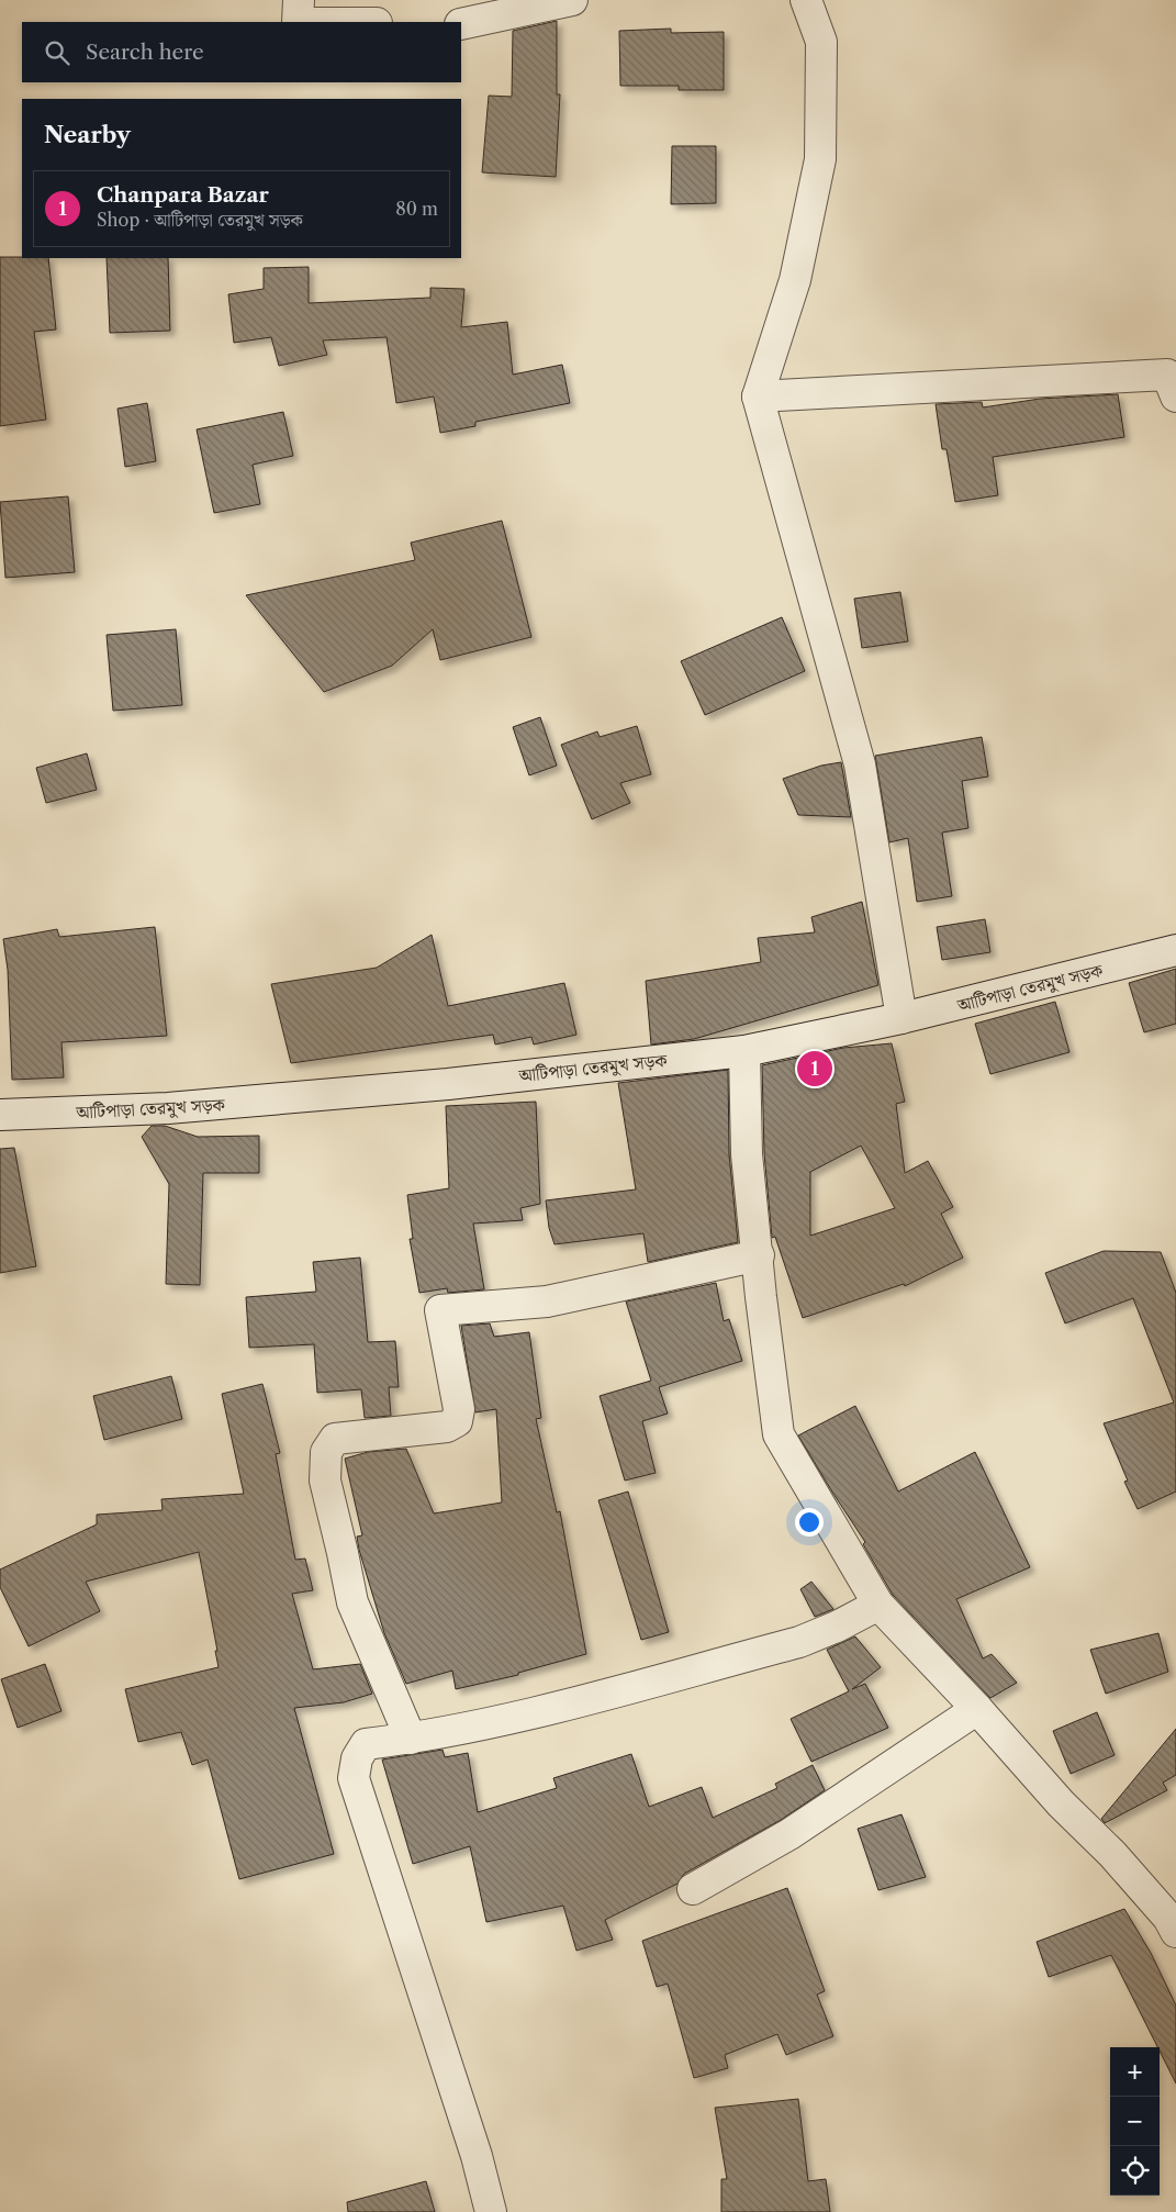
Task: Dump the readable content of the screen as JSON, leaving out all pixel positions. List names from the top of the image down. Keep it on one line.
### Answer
{"streets":{"street":["আটিপাড়া তেরমুখ সড়ক"]},"page":{"search":"Search here","heading":"Nearby","list":[{"mark":"1","name":"Chanpara Bazar","note":"Shop · আটিপাড়া তেরমুখ সড়ক","value":"80 m"}],"pins":"1","map_buttons":["+","−"]}}
